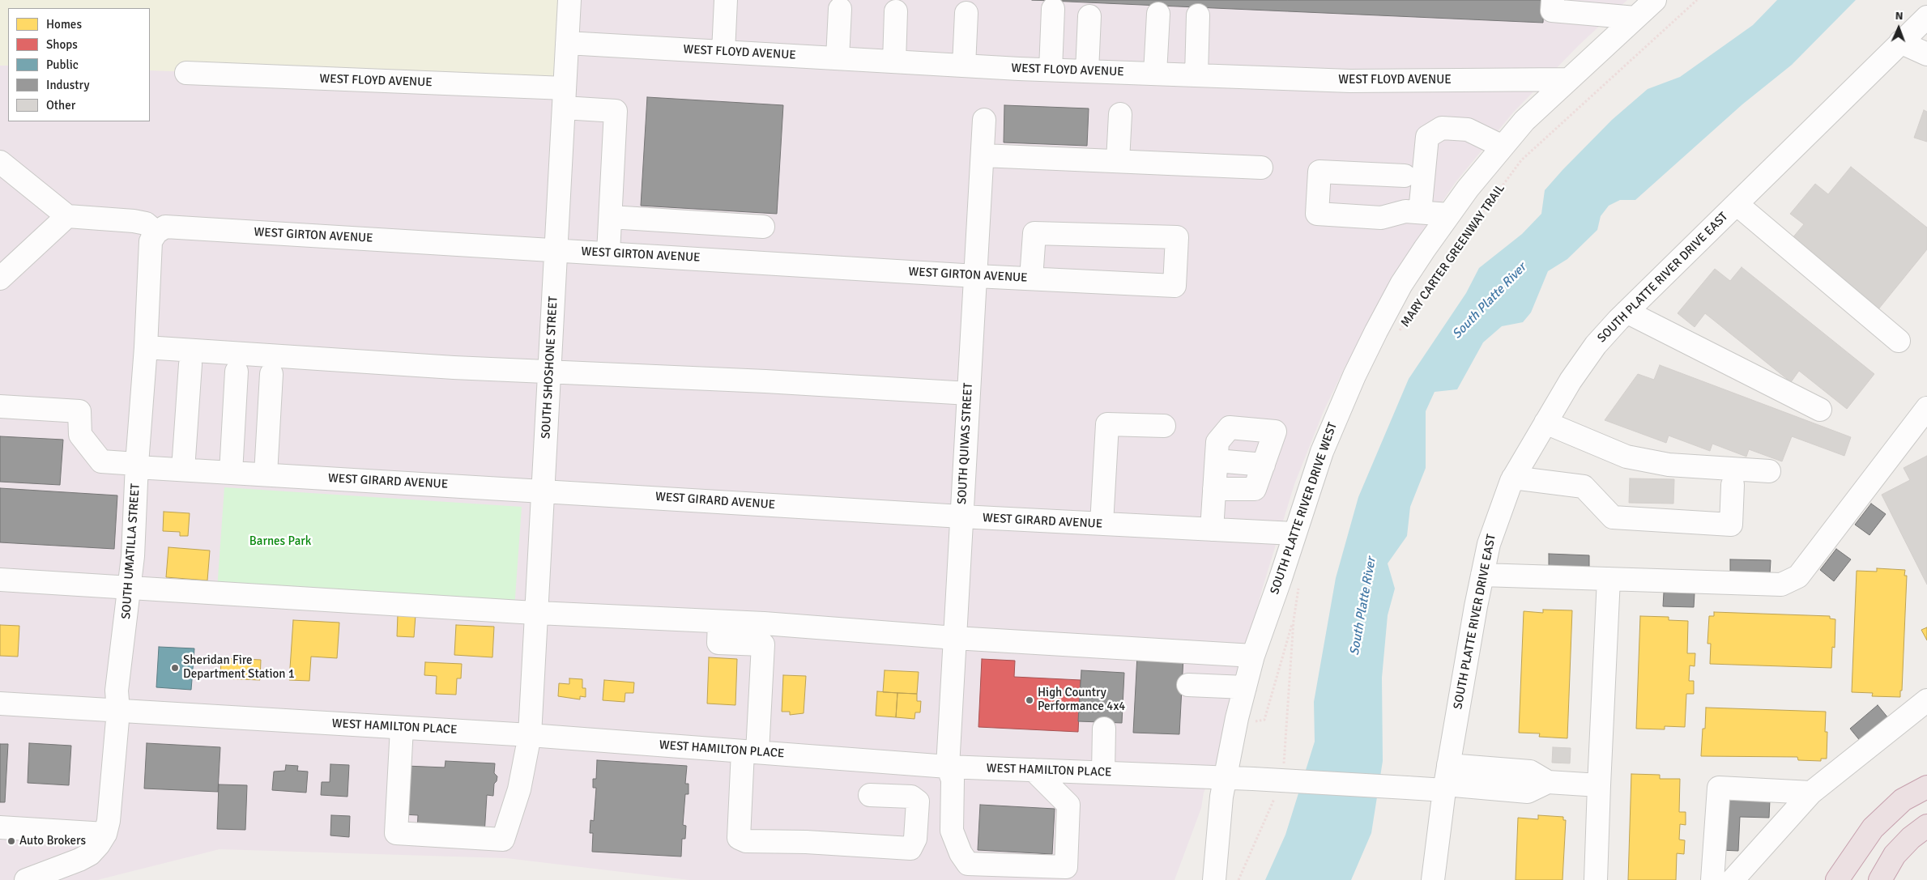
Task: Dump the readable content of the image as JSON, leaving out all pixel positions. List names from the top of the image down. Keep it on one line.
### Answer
{"streets":{"street":["WEST FLOYD AVENUE","WEST GIRTON AVENUE","SOUTH PLATTE RIVER DRIVE EAST","SOUTH SHOSHONE STREET","SOUTH QUIVAS STREET","WEST GIRARD AVENUE","SOUTH PLATTE RIVER DRIVE WEST","SOUTH UMATILLA STREET","WEST HAMILTON PLACE"],"path":["MARY CARTER GREENWAY TRAIL"]},"crossings":[["WEST FLOYD AVENUE","SOUTH SHOSHONE STREET"],["WEST FLOYD AVENUE","SOUTH PLATTE RIVER DRIVE WEST"],["WEST GIRTON AVENUE","SOUTH SHOSHONE STREET"],["WEST GIRTON AVENUE","SOUTH QUIVAS STREET"],["WEST GIRTON AVENUE","SOUTH UMATILLA STREET"],["SOUTH PLATTE RIVER DRIVE EAST","WEST HAMILTON PLACE"],["SOUTH SHOSHONE STREET","WEST GIRARD AVENUE"],["SOUTH SHOSHONE STREET","WEST HAMILTON PLACE"],["SOUTH QUIVAS STREET","WEST GIRARD AVENUE"],["SOUTH QUIVAS STREET","WEST HAMILTON PLACE"],["WEST GIRARD AVENUE","SOUTH PLATTE RIVER DRIVE WEST"],["WEST GIRARD AVENUE","SOUTH UMATILLA STREET"],["SOUTH PLATTE RIVER DRIVE WEST","WEST HAMILTON PLACE"],["SOUTH UMATILLA STREET","WEST HAMILTON PLACE"]],"water":["South Platte River"],"parks":["Barnes Park"],"places":["Sheridan Fire Department Station 1","High Country Performance 4x4","Auto Brokers"],"legend":["Homes","Shops","Public","Industry","Other"],"north":"top"}
